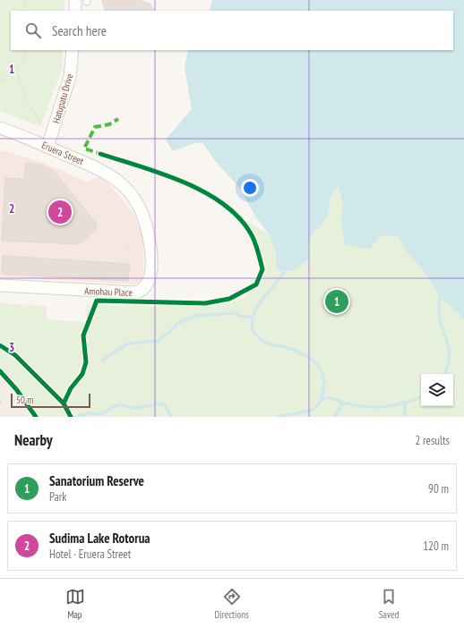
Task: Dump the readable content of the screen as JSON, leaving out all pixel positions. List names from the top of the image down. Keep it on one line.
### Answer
{"streets":{"street":["Hatupatu Drive","Eruera Street","Amohau Place"]},"crossings":[["Hatupatu Drive","Eruera Street"],["Eruera Street","Amohau Place"]],"scale_bar":"50 m","page":{"search":"Search here","pins":["2","1"],"scale":"50 m","heading":["Nearby","2 results"],"list":[{"mark":"1","name":"Sanatorium Reserve","note":"Park","value":"90 m"},{"mark":"2","name":"Sudima Lake Rotorua","note":"Hotel · Eruera Street","value":"120 m"}],"nav":["Map","Directions","Saved"]},"grid":{"rows":["1","2","3"]}}
